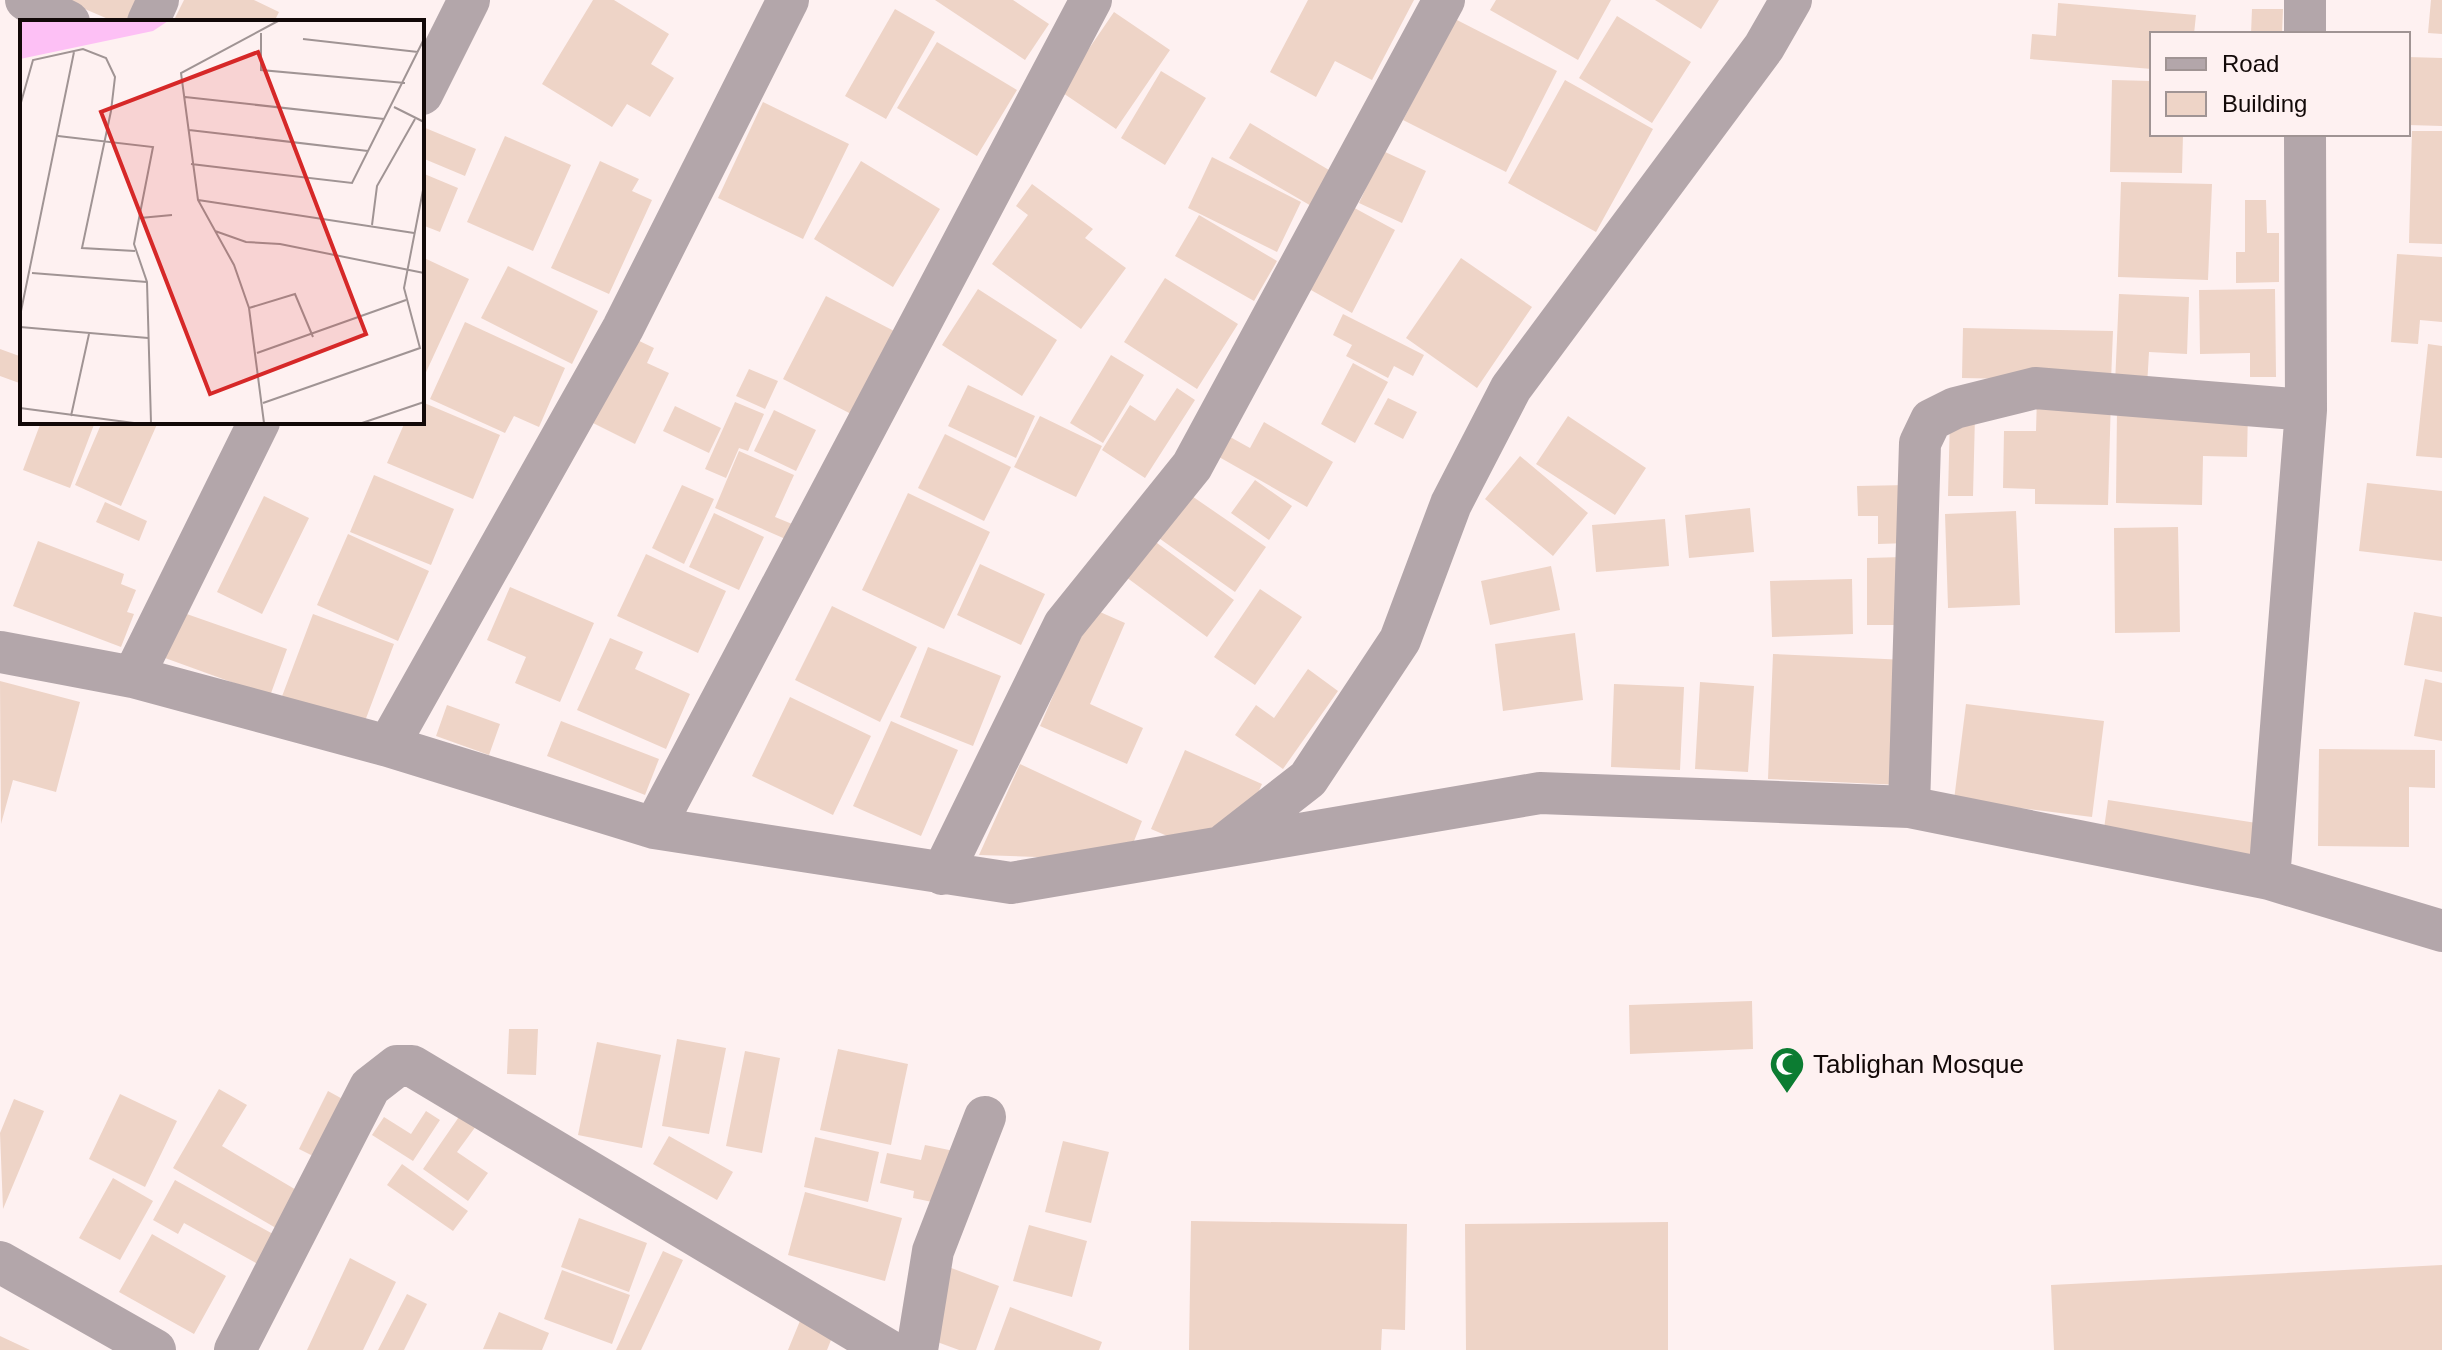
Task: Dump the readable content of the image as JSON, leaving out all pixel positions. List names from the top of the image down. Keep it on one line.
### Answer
{"places":{"mosque":["Tablighan Mosque"]},"legend":["Road","Building"]}
